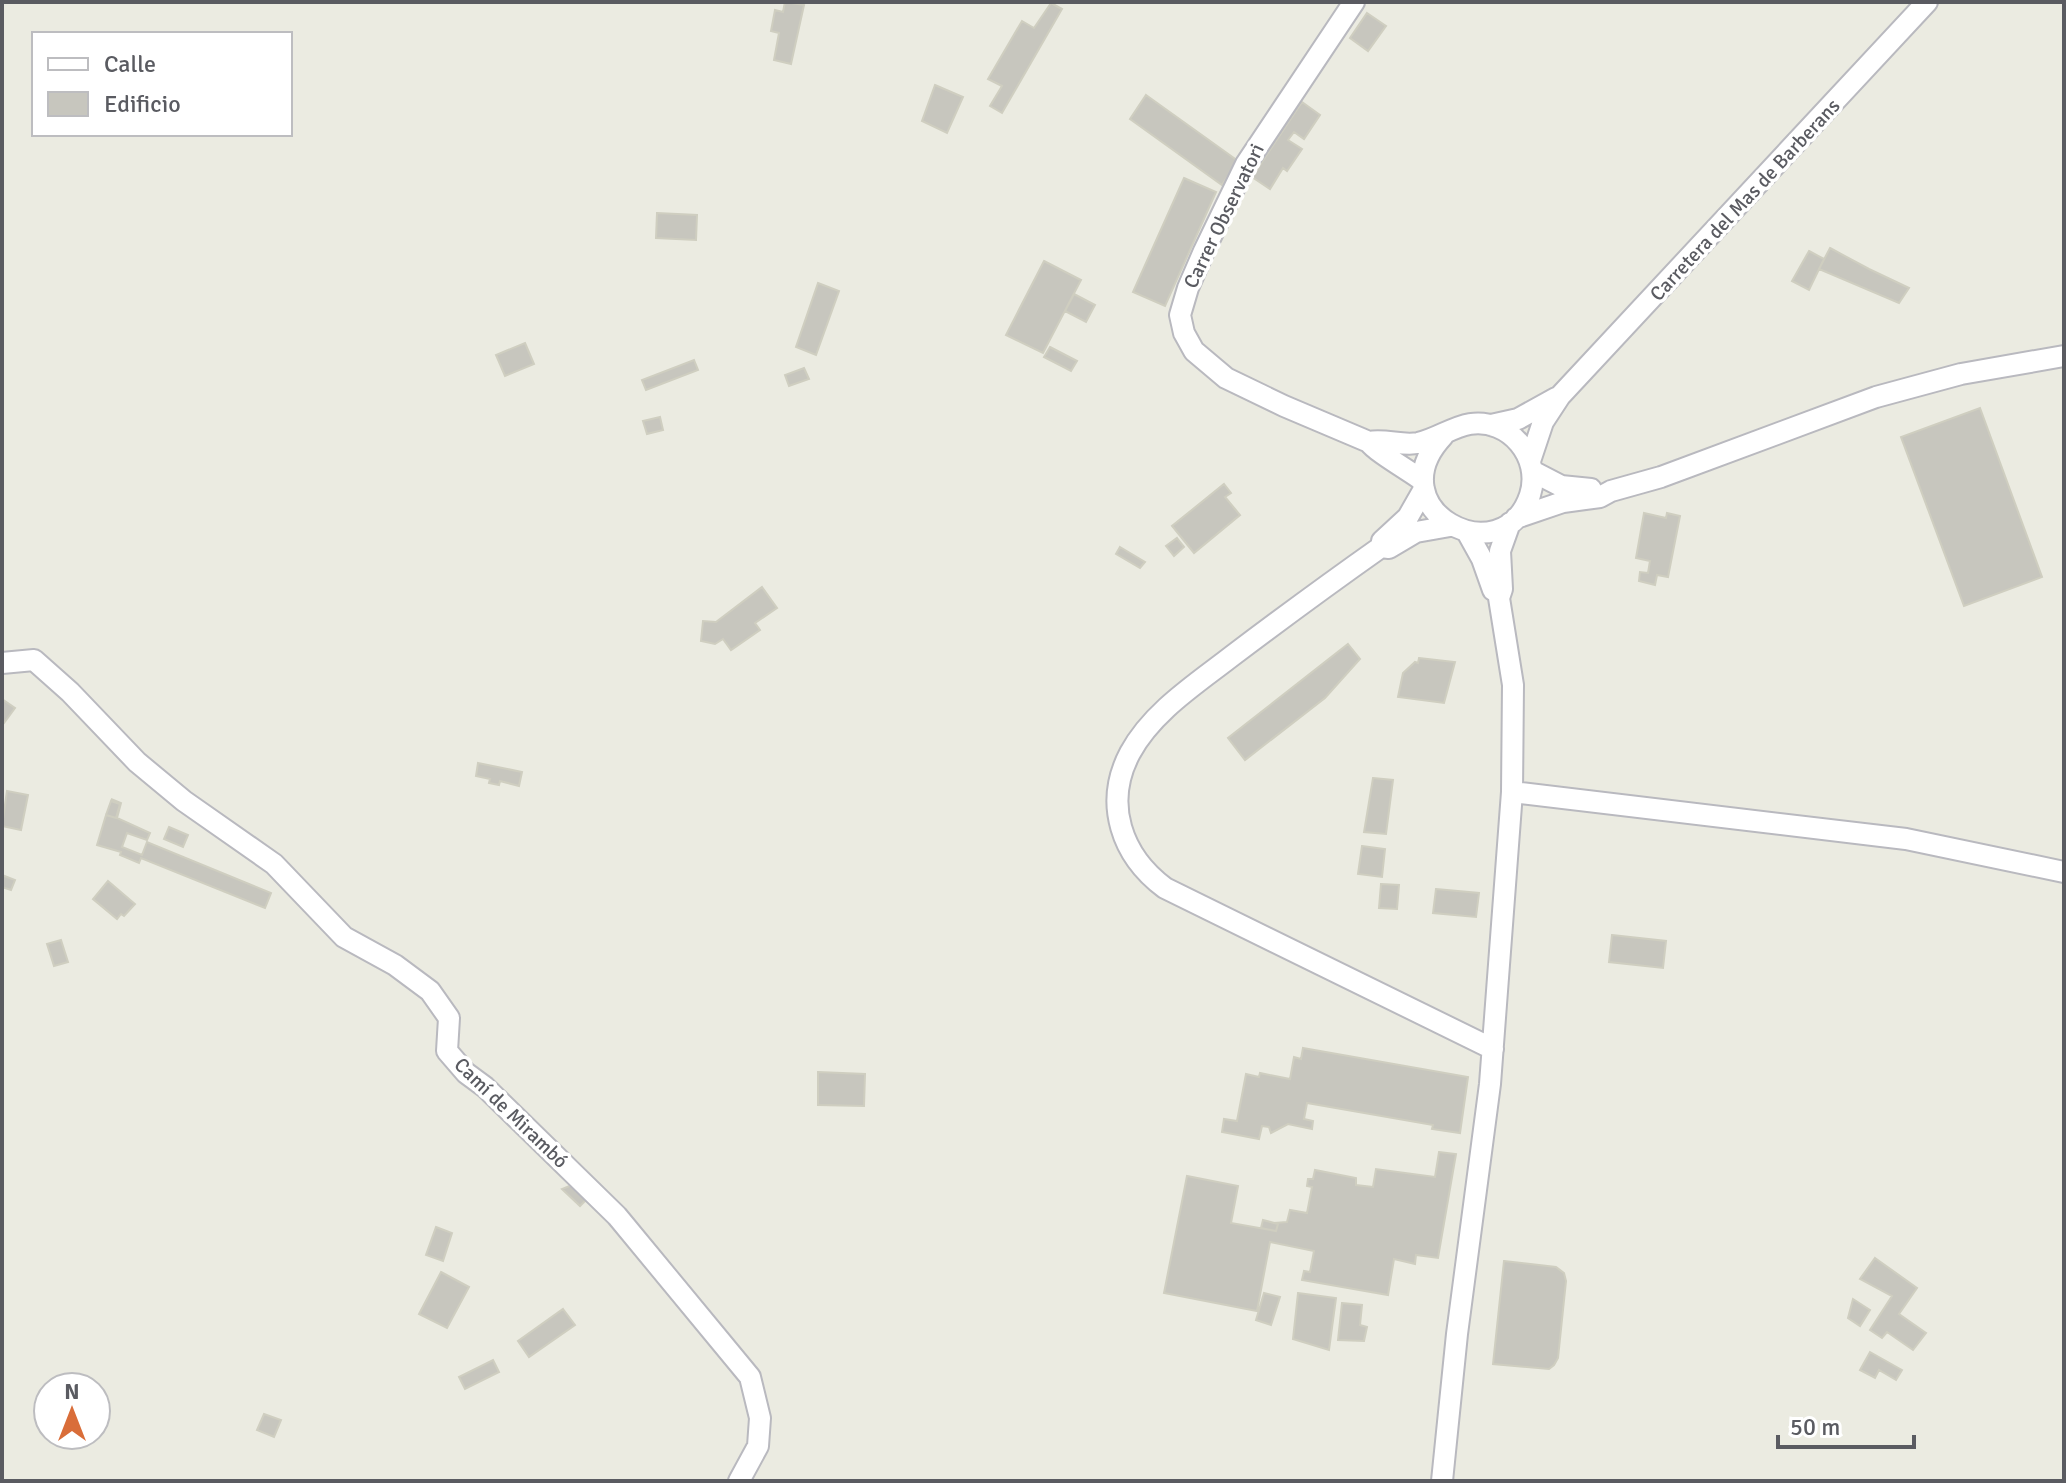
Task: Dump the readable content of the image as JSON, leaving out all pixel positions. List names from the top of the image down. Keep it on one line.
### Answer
{"streets":{"street":["Carretera del Mas de Barberans","Carrer Observatori","Camí de Mirambó"]},"legend":["Calle","Edificio"],"scale_bar":"50 m","north":"top"}
